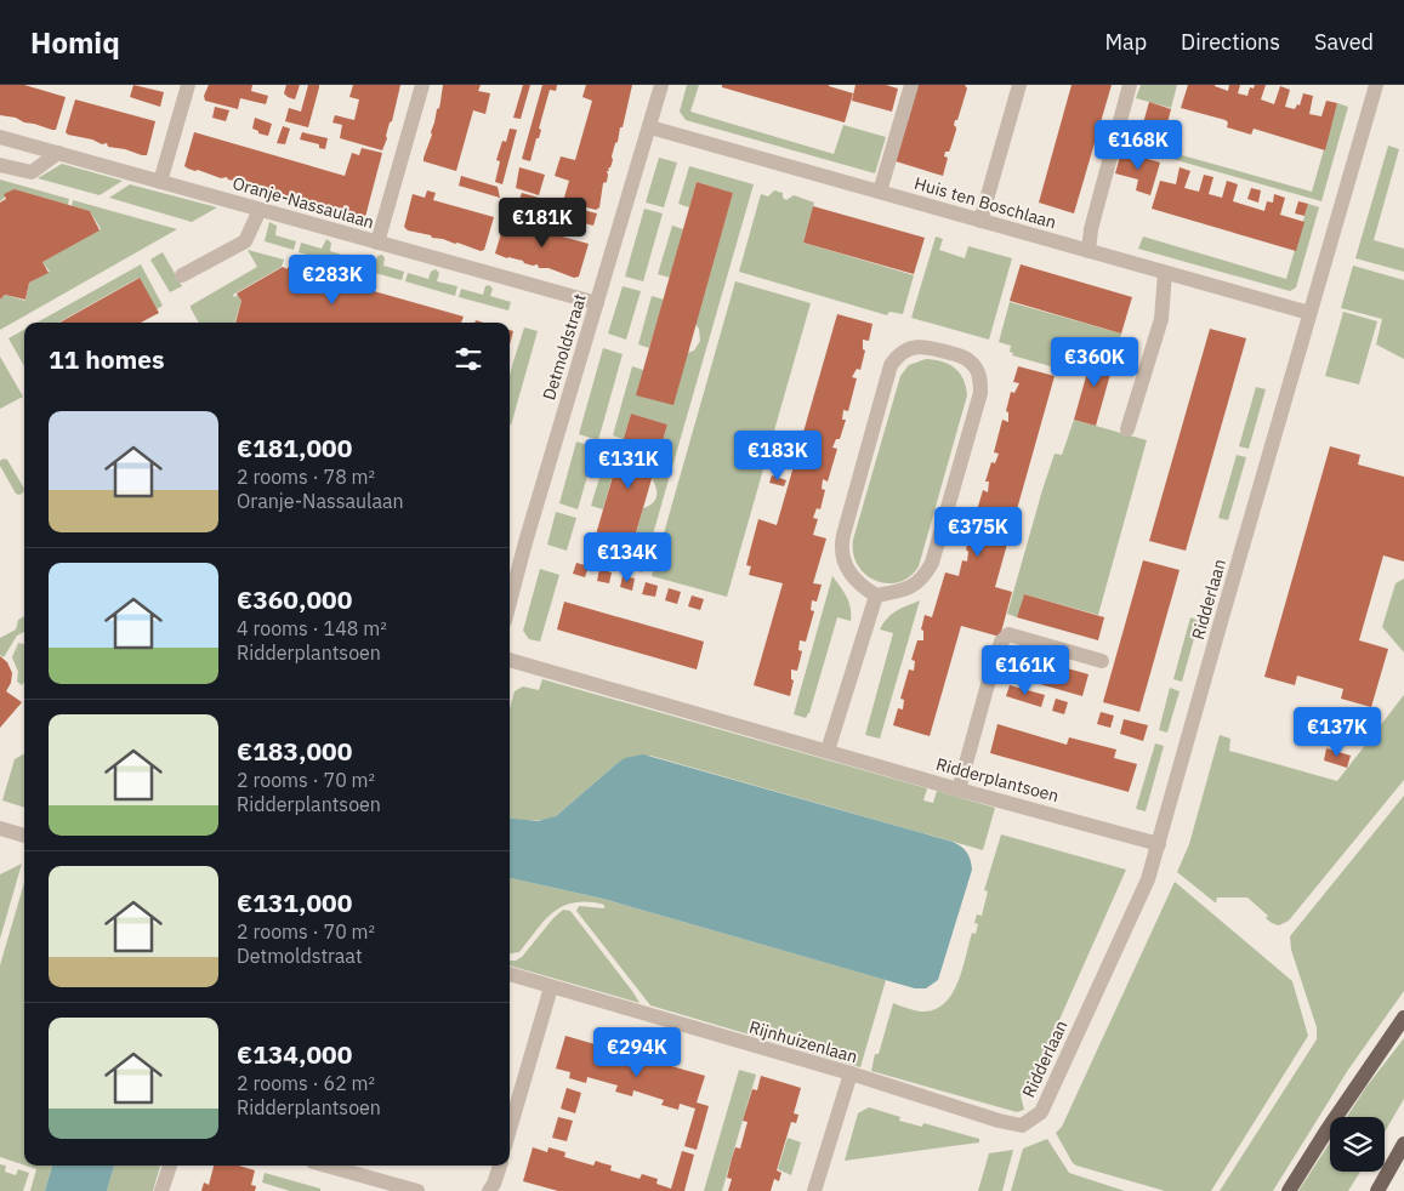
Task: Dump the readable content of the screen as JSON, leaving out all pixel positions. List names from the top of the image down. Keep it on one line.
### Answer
{"streets":{"street":["Oranje-Nassaulaan","Huis ten Boschlaan","Detmoldstraat","Ridderlaan","Ridderplantsoen","Rijnhuizenlaan"]},"crossings":[["Oranje-Nassaulaan","Detmoldstraat"],["Huis ten Boschlaan","Detmoldstraat"],["Huis ten Boschlaan","Ridderlaan"],["Ridderlaan","Ridderplantsoen"],["Ridderlaan","Rijnhuizenlaan"]],"page":{"header":"Homiq","nav":["Map","Directions","Saved"],"price":["€168K","€181K","€283K","€360K","€183K","€131K","€375K","€134K","€161K","€137K","€294K"],"heading":"11 homes","list":[{"name":"€181,000","note":"2 rooms · 78 m² · Oranje-Nassaulaan"},{"name":"€360,000","note":"4 rooms · 148 m² · Ridderplantsoen"},{"name":"€183,000","note":"2 rooms · 70 m² · Ridderplantsoen"},{"name":"€131,000","note":"2 rooms · 70 m² · Detmoldstraat"},{"name":"€134,000","note":"2 rooms · 62 m² · Ridderplantsoen"}]}}
